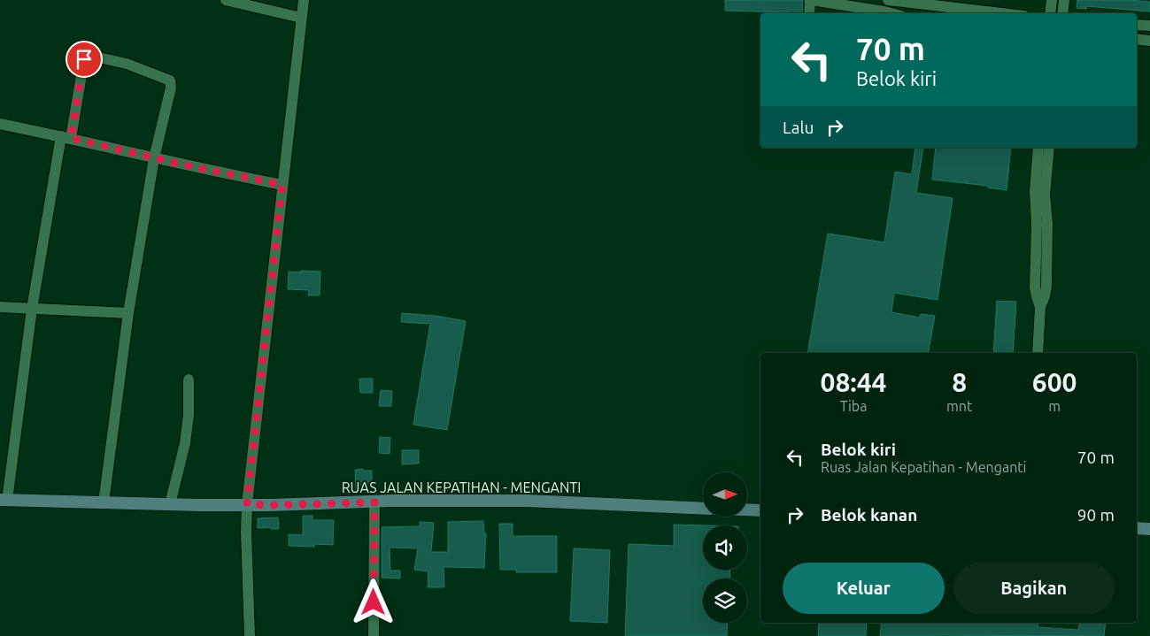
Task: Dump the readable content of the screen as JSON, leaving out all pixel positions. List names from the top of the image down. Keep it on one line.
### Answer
{"streets":{"main road":["RUAS JALAN KEPATIHAN - MENGANTI"]},"north":"right","page":{"turn":["70 m","Belok kiri"],"then":"Lalu","eta":["08:44","Tiba","8","mnt","600","m"],"list":[{"name":"Belok kiri","note":"Ruas Jalan Kepatihan - Menganti","value":"70 m"},{"name":"Belok kanan","value":"90 m"}],"buttons":["Keluar","Bagikan"]}}
